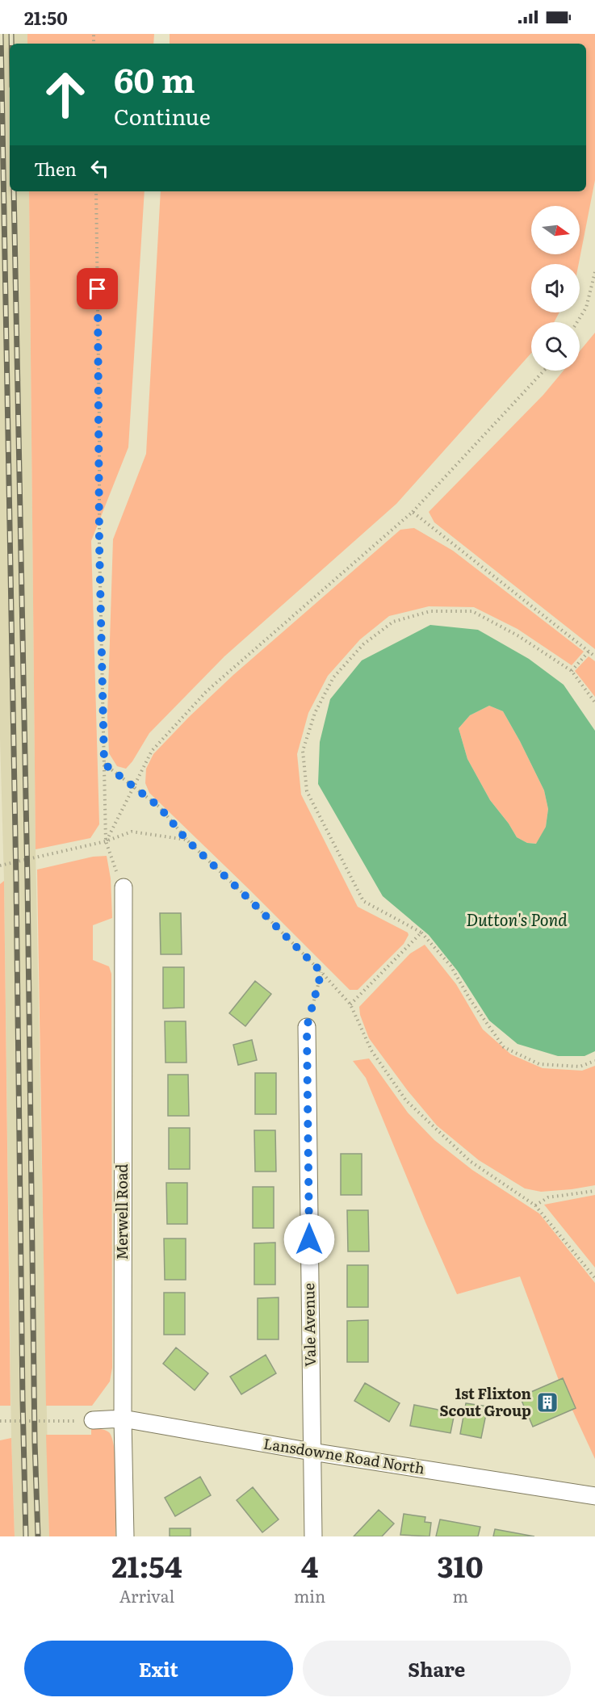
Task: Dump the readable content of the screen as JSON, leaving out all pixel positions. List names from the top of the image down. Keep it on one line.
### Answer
{"streets":{"street":["Merwell Road","Vale Avenue","Lansdowne Road North"]},"crossings":[["Merwell Road","Lansdowne Road North"],["Vale Avenue","Lansdowne Road North"]],"water":["Dutton's Pond"],"places":{"building":["1st Flixton Scout Group"]},"north":"right","page":{"status":"21:50","turn":["60 m","Continue"],"then":"Then","eta":["21:54","Arrival","4","min","310","m"],"buttons":["Exit","Share"]}}
